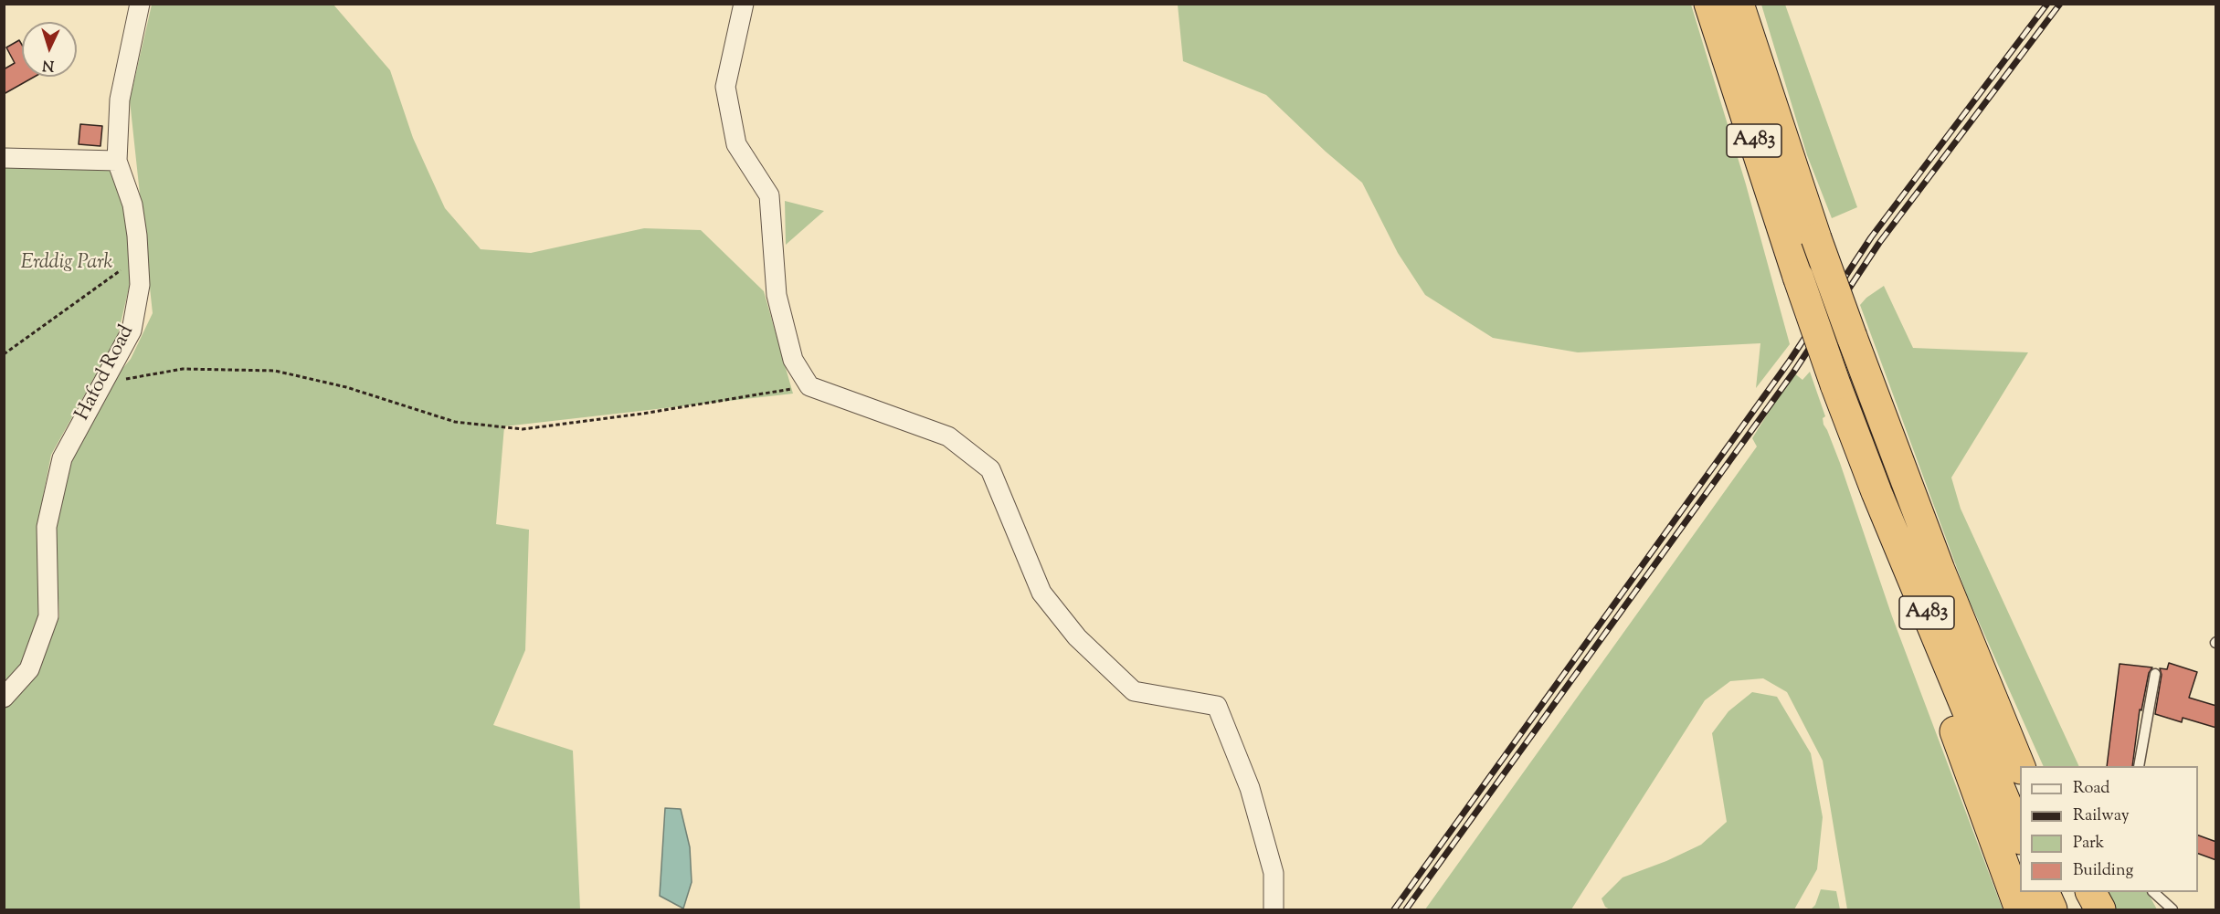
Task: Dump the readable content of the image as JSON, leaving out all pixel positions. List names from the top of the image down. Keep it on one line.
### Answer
{"streets":{"highway":["A483"],"street":["Hafod Road"]},"parks":["Erddig Park"],"legend":["Road","Railway","Park","Building"],"north":"bottom"}
